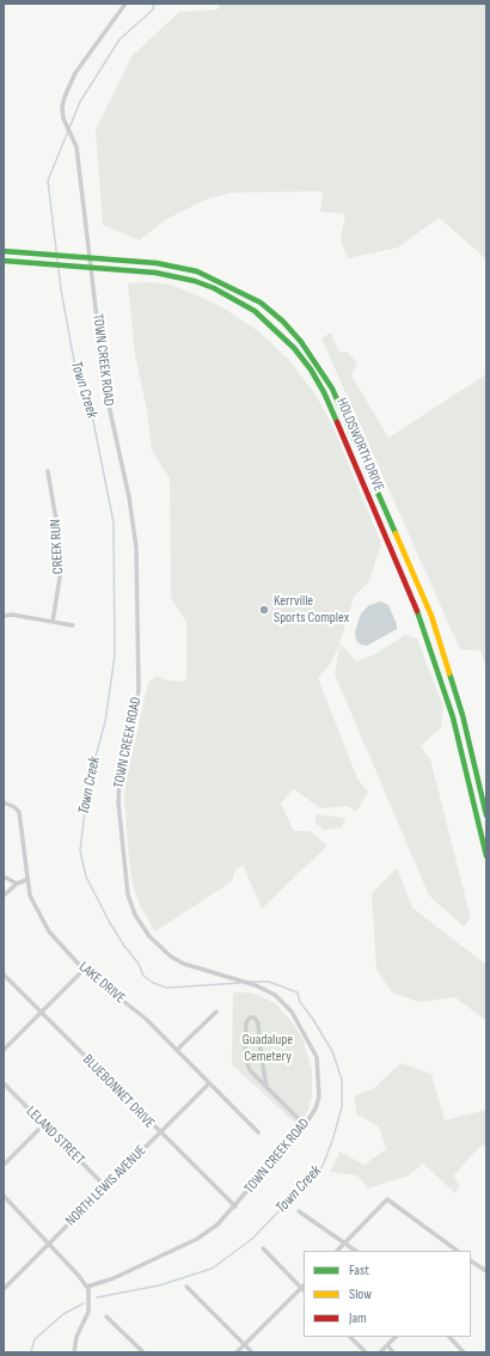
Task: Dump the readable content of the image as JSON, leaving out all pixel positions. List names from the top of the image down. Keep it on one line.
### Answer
{"streets":{"main road":["HOLDSWORTH DRIVE"],"street":["TOWN CREEK ROAD","CREEK RUN","LAKE DRIVE","BLUEBONNET DRIVE","LELAND STREET","NORTH LEWIS AVENUE"]},"crossings":[["TOWN CREEK ROAD","BLUEBONNET DRIVE"],["LAKE DRIVE","NORTH LEWIS AVENUE"],["BLUEBONNET DRIVE","NORTH LEWIS AVENUE"],["LELAND STREET","NORTH LEWIS AVENUE"]],"water":["Town Creek"],"parks":["Guadalupe Cemetery"],"places":["Kerrville Sports Complex"],"legend":["Fast","Slow","Jam"]}
